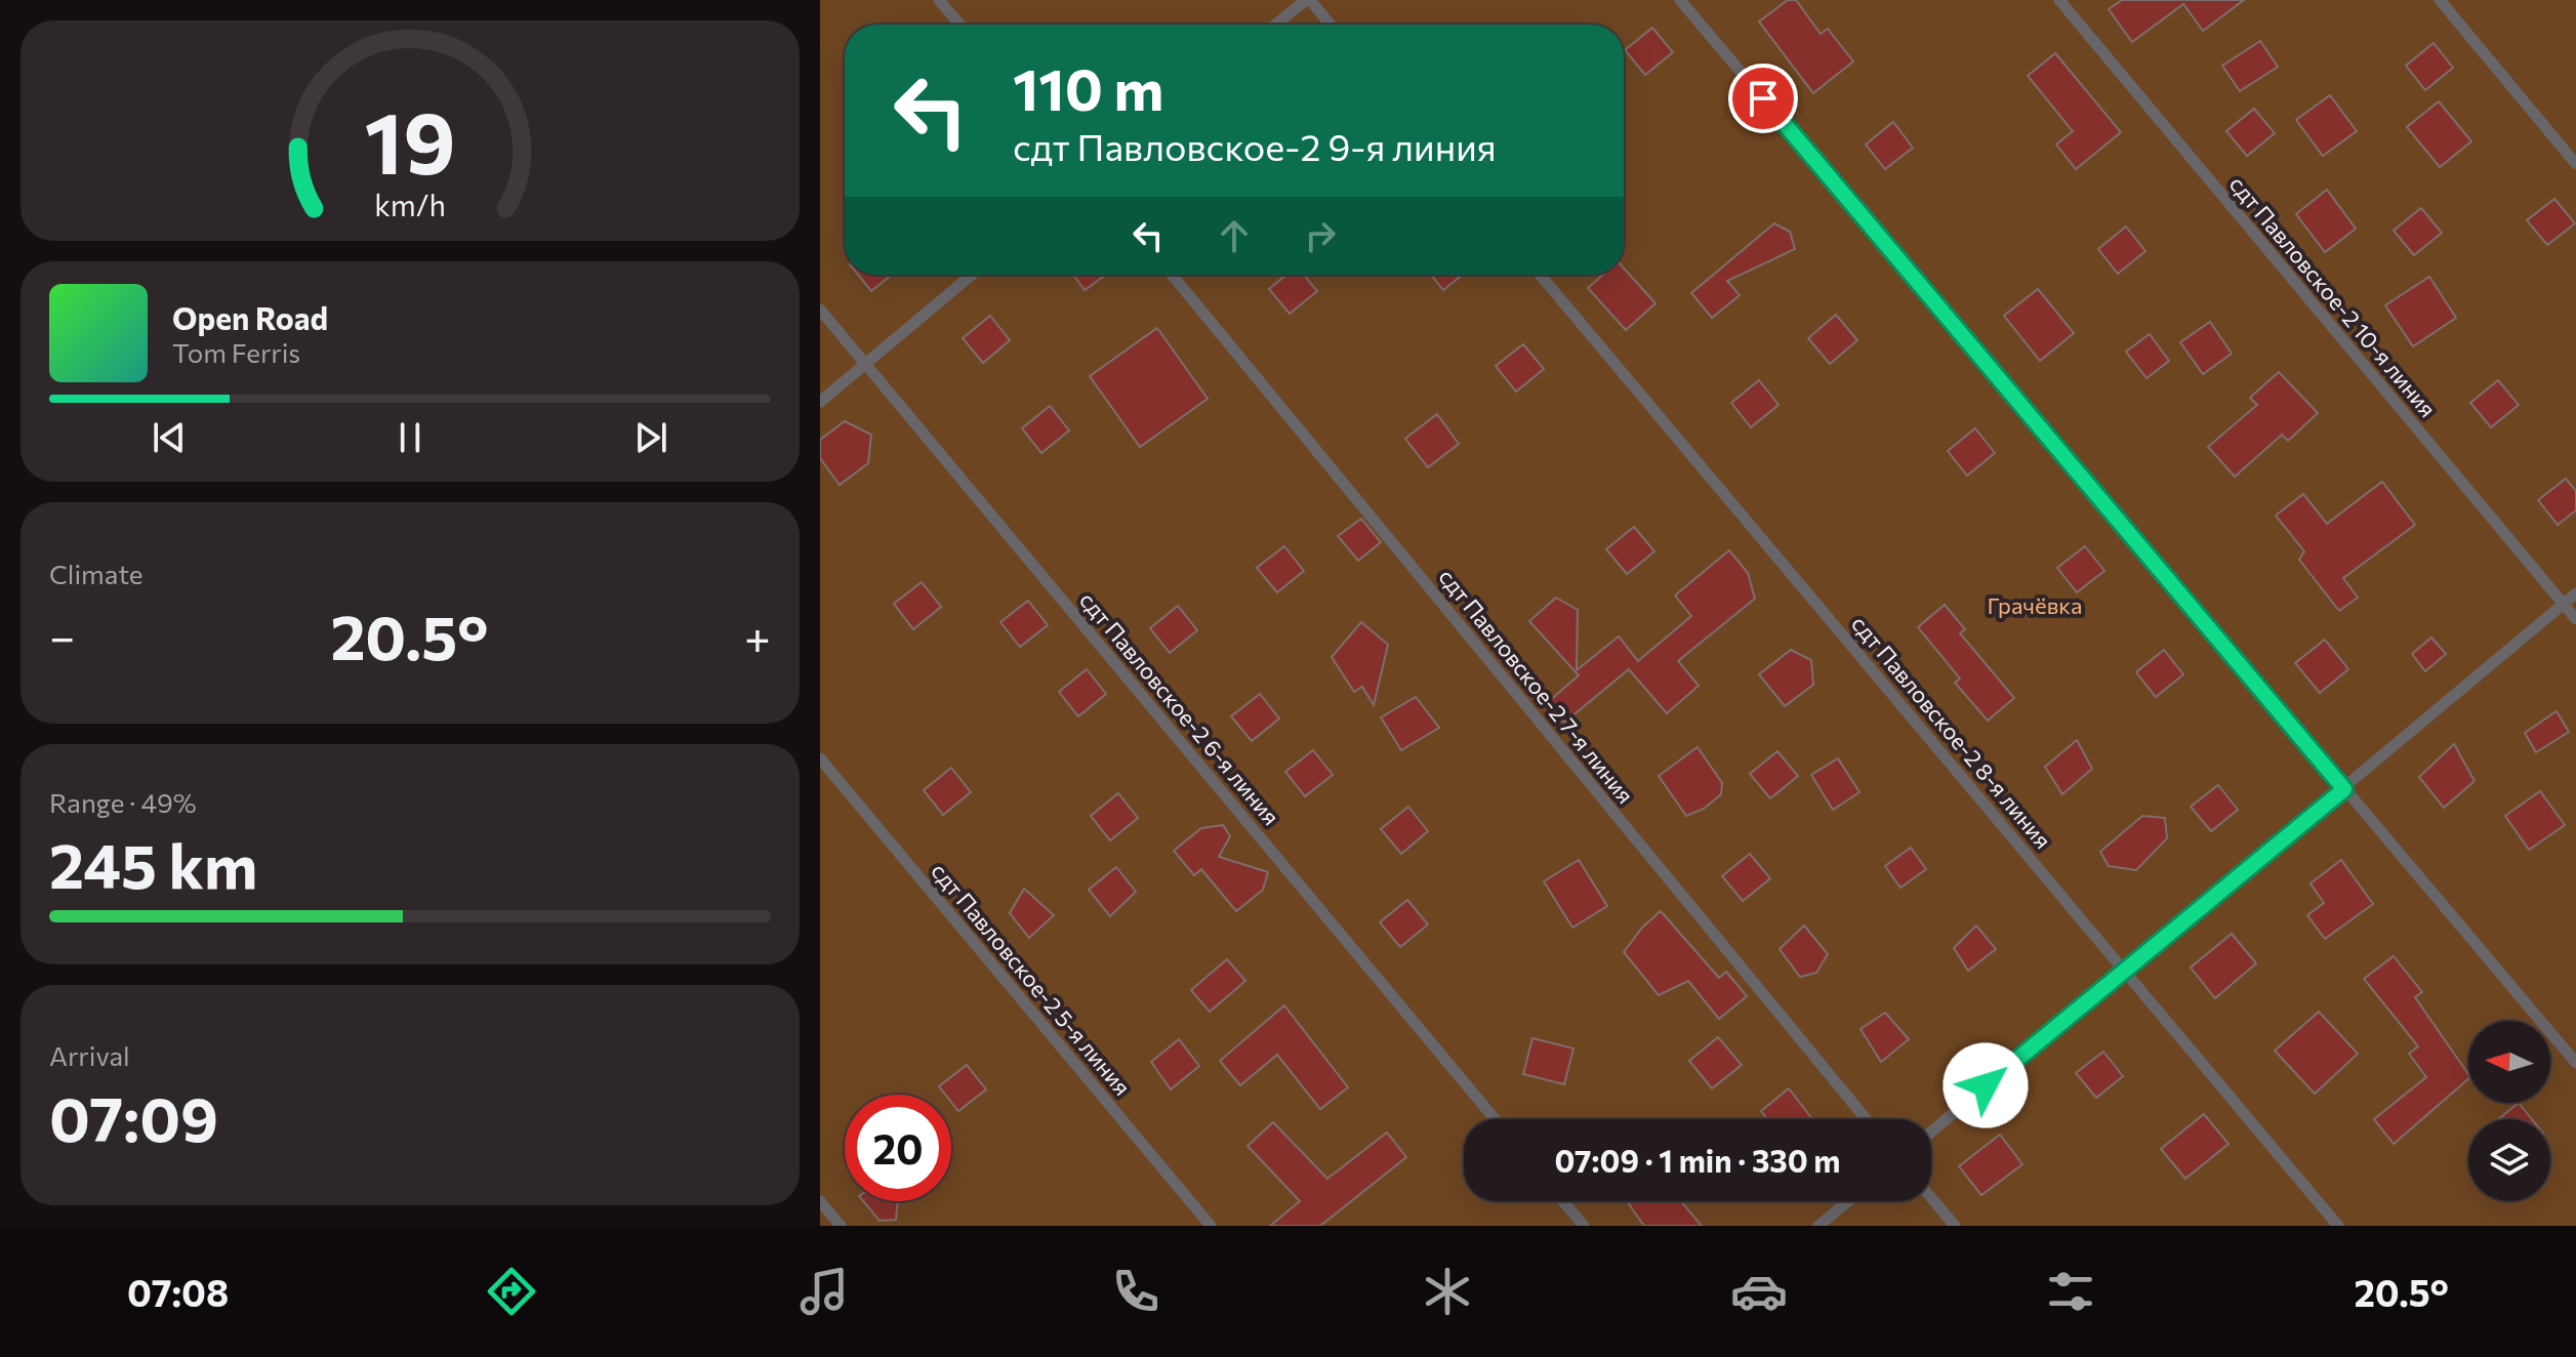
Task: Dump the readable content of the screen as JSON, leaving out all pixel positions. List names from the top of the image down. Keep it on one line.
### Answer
{"streets":{"lane":["сдт Павловское-2 10-я линия","сдт Павловское-2 7-я линия","сдт Павловское-2 6-я линия","сдт Павловское-2 8-я линия","сдт Павловское-2 5-я линия"]},"parks":["Грачёвка"],"north":"left","page":{"turn":["110 m","сдт Павловское-2 9-я линия"],"song":["Open Road","Tom Ferris"],"tile":["Climate",["Range · 49%","245 km"],["Arrival","07:09"]],"heat":["−","20.5°","+"],"limit":"20","trip":"07:09 · 1 min · 330 m","tabs":["07:08","20.5°"],"gauge":["19","km/h"]}}
